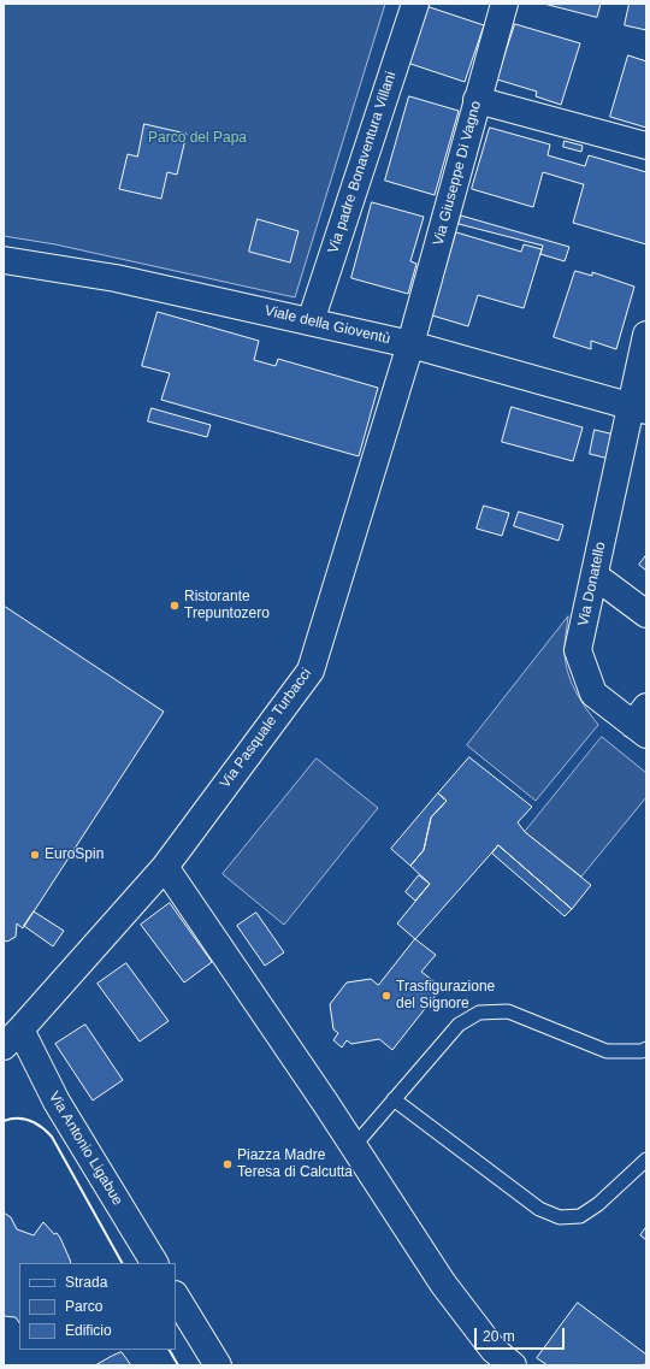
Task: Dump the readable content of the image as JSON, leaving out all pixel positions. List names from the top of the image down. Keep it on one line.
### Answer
{"streets":{"street":["Via padre Bonaventura Villani","Via Giuseppe Di Vagno","Viale della Gioventù","Via Donatello","Via Pasquale Turbacci","Via Antonio Ligabue"]},"crossings":[["Via padre Bonaventura Villani","Viale della Gioventù"],["Via Giuseppe Di Vagno","Viale della Gioventù"],["Via Giuseppe Di Vagno","Via Pasquale Turbacci"],["Viale della Gioventù","Via Donatello"],["Viale della Gioventù","Via Pasquale Turbacci"],["Via Pasquale Turbacci","Via Antonio Ligabue"]],"parks":["Parco del Papa"],"places":["Ristorante Trepuntozero","EuroSpin","Trasfigurazione del Signore","Piazza Madre Teresa di Calcutta"],"legend":["Strada","Parco","Edificio"],"scale_bar":"20 m"}
